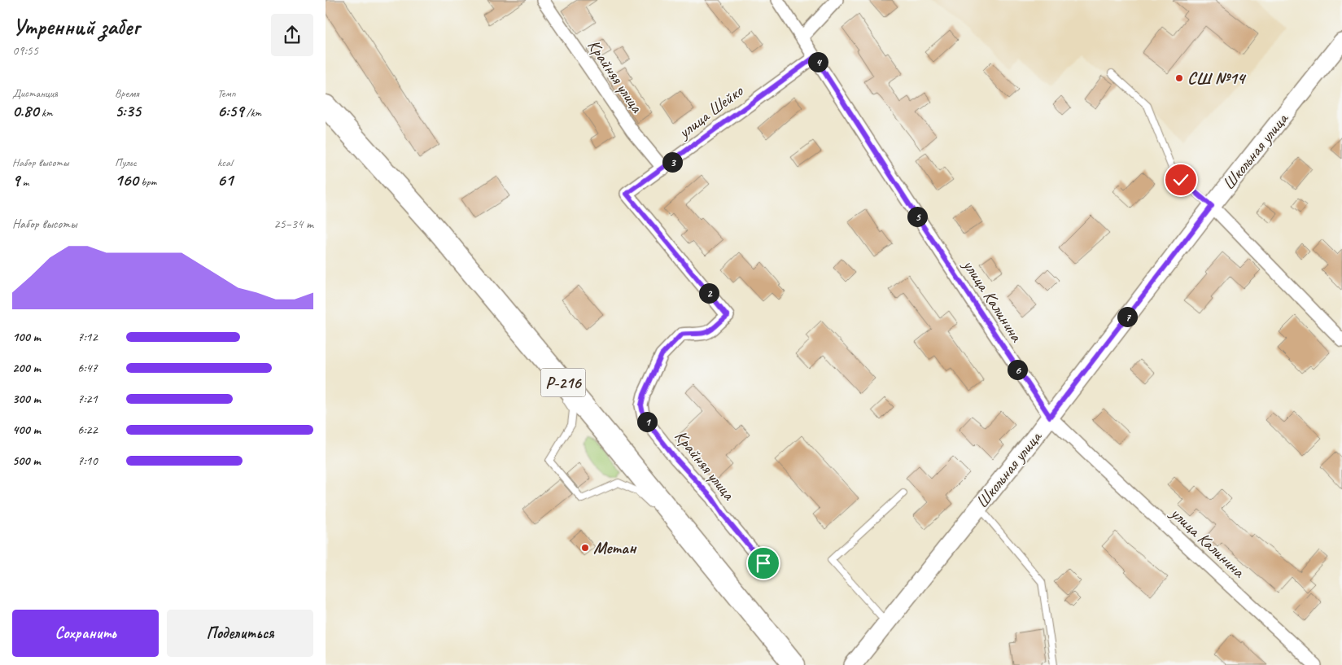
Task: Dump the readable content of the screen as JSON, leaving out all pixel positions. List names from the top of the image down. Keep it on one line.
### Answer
{"streets":{"highway":["Р-216"],"street":["Крайняя улица","улица Шейко","Школьная улица","улица Калинина"]},"crossings":[["Крайняя улица","улица Шейко"],["улица Шейко","улица Калинина"],["Школьная улица","улица Калинина"]],"places":["СШ №14","Метан"],"page":{"heading":["Утренний забег","09:55"],"pins":["4","3","5","2","7","6","1"],"stats":[["Дистанция","0.80 km"],["Время","5:35"],["Темп","6:59 /km"],["Набор высоты","9 m"],["Пульс","160 bpm"],["kcal","61"]],"chart":["Набор высоты","25–34 m"],"list":[{"name":"100 m","note":"7:12"},{"name":"200 m","note":"6:47"},{"name":"300 m","note":"7:21"},{"name":"400 m","note":"6:22"},{"name":"500 m","note":"7:10"}],"buttons":["Сохранить","Поделиться"]}}
